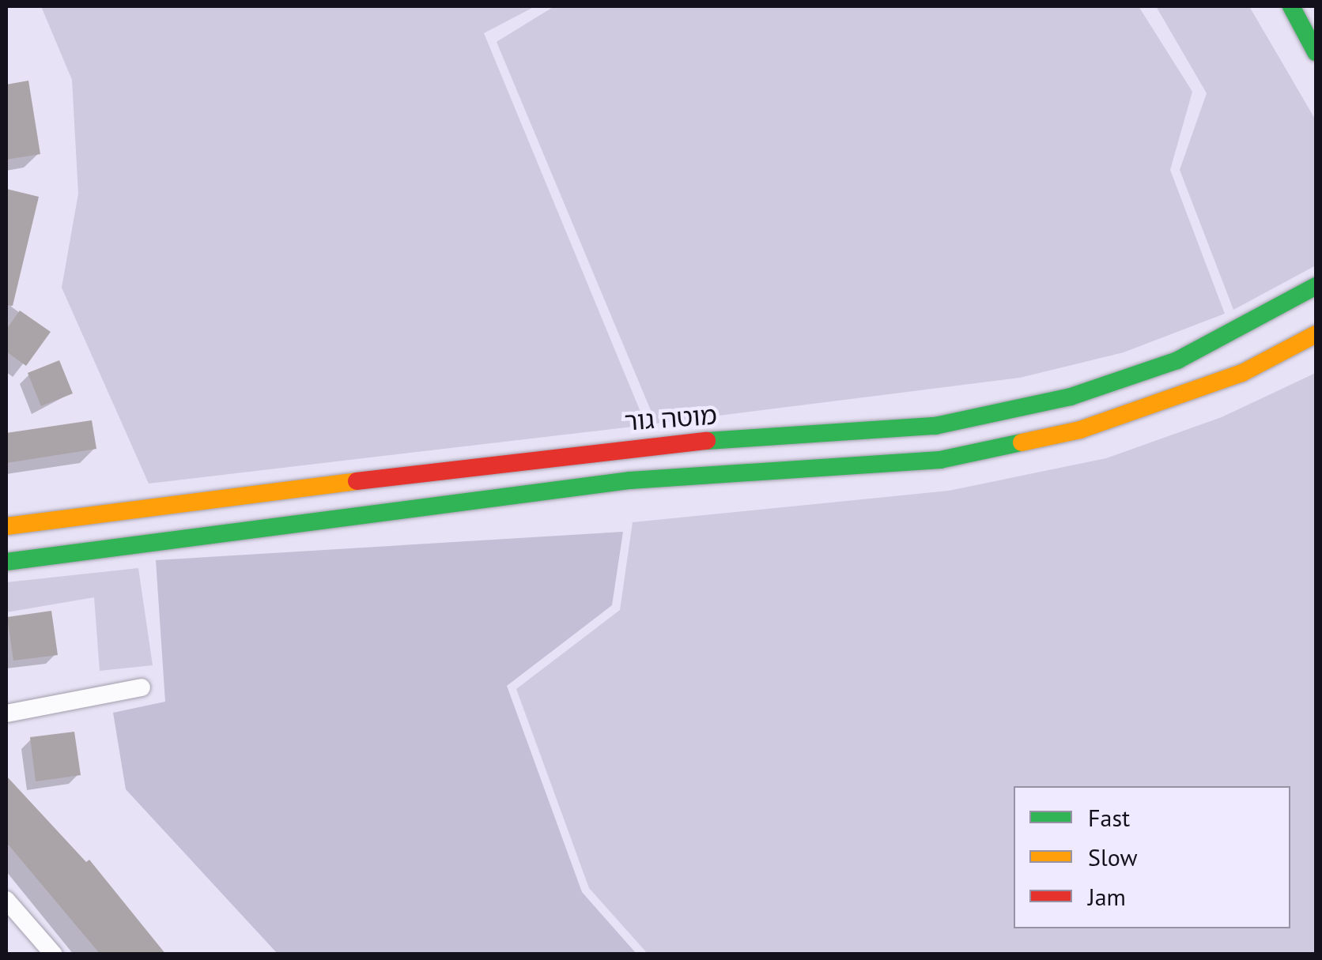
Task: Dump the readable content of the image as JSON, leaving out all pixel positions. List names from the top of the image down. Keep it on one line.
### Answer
{"streets":{"main road":["מוטה גור"]},"legend":["Fast","Slow","Jam"]}
